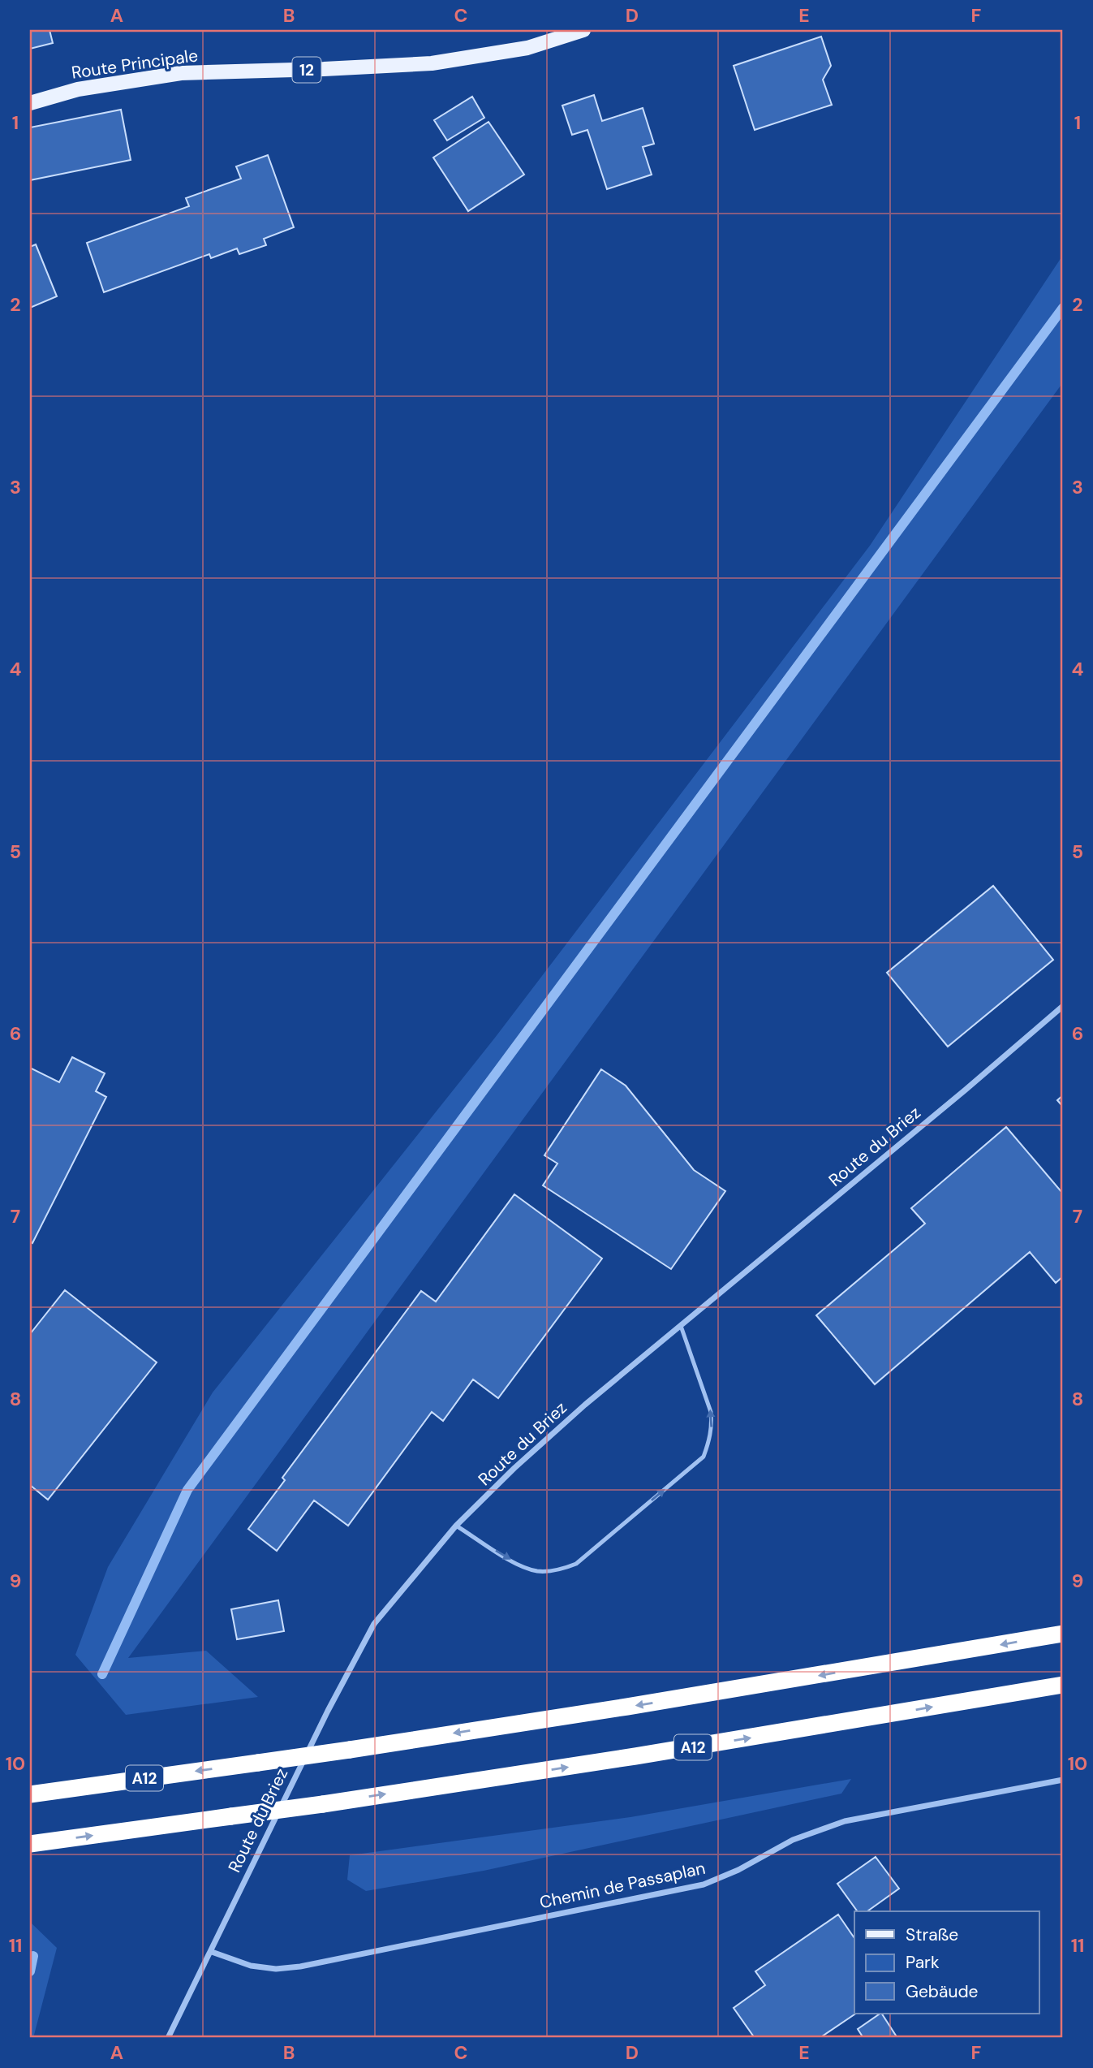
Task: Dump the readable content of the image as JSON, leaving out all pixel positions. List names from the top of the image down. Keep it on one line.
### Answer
{"streets":{"highway":["A12"],"main road":["Route Principale","12"],"street":["Route du Briez","Chemin de Passaplan"]},"crossings":[["Route du Briez","Chemin de Passaplan"]],"legend":["Straße","Park","Gebäude"],"grid":{"columns":["A","B","C","D","E","F"],"rows":["1","2","3","4","5","6","7","8","9","10","11"]}}
